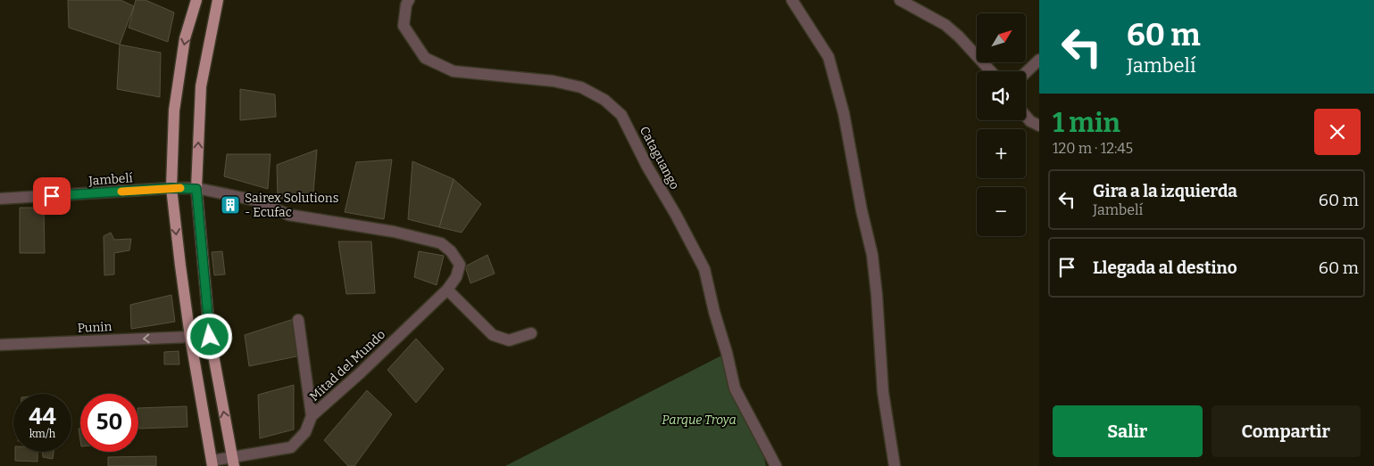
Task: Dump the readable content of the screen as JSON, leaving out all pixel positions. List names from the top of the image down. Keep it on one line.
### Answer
{"streets":{"street":["Cataguango","Jambelí","Punin","Mitad del Mundo"]},"crossings":[["Jambelí","Mitad del Mundo"]],"one_way":["Punin"],"parks":["Parque Troya"],"places":{"building":["Sairex Solutions - Ecufac"]},"north":"top right","page":{"turn":["60 m","Jambelí"],"map_buttons":["+","−"],"heading":["1 min","120 m · 12:45"],"list":[{"name":"Gira a la izquierda","note":"Jambelí","value":"60 m"},{"name":"Llegada al destino","value":"60 m"}],"speed":"44 km/h","limit":"50","buttons":["Salir","Compartir"]}}
